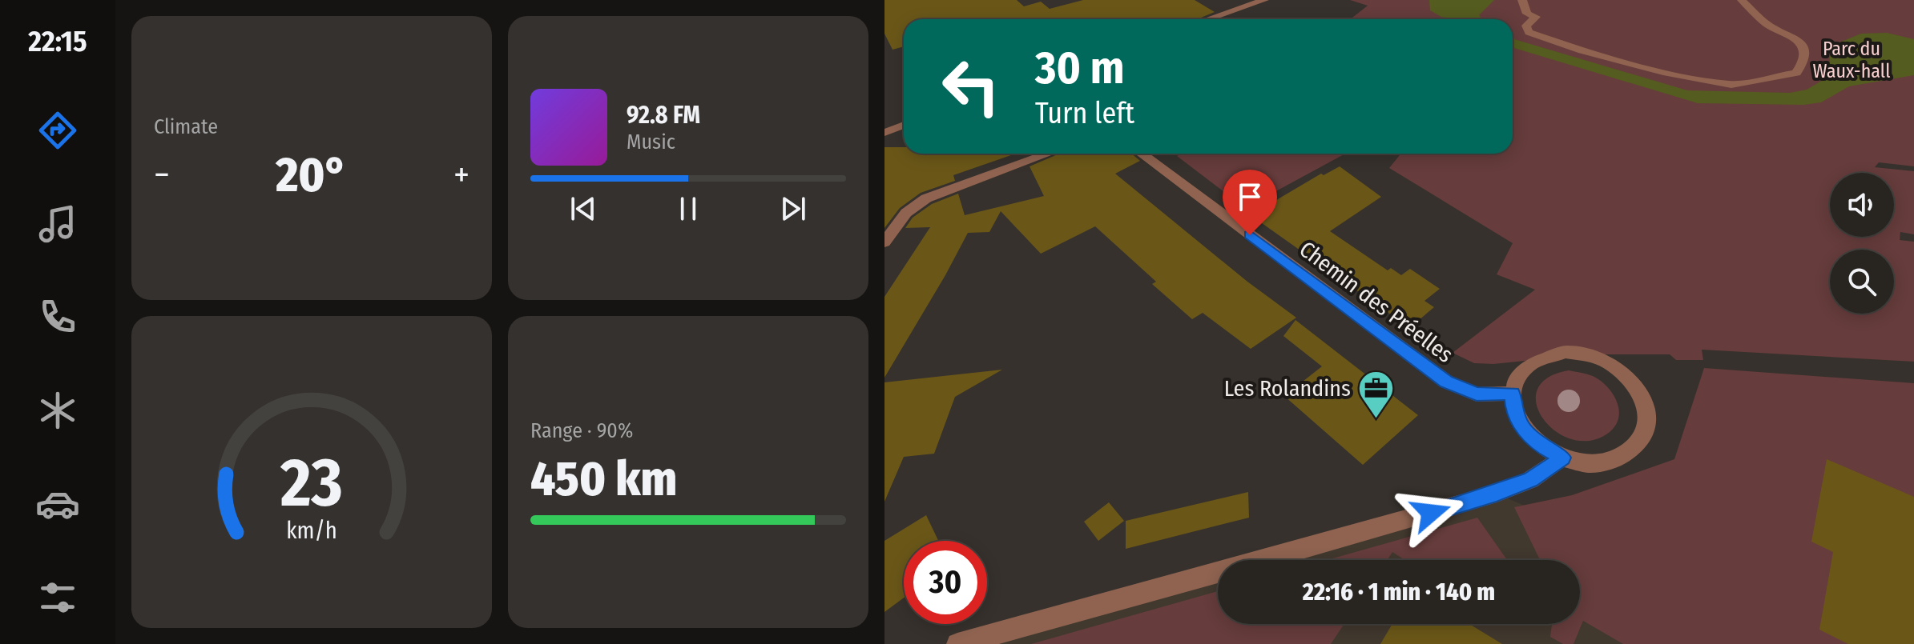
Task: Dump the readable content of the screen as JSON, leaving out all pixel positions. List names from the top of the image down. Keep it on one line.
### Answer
{"streets":{"street":["Chemin des Préelles"]},"parks":["Parc du Waux-hall"],"places":{"office":["Les Rolandins"]},"page":{"tabs":"22:15","tile":["Climate",["Range · 90%","450 km"]],"turn":["30 m","Turn left"],"song":["92.8 FM","Music"],"heat":["−","20°","+"],"limit":"30","trip":"22:16 · 1 min · 140 m","gauge":["23","km/h"]}}
